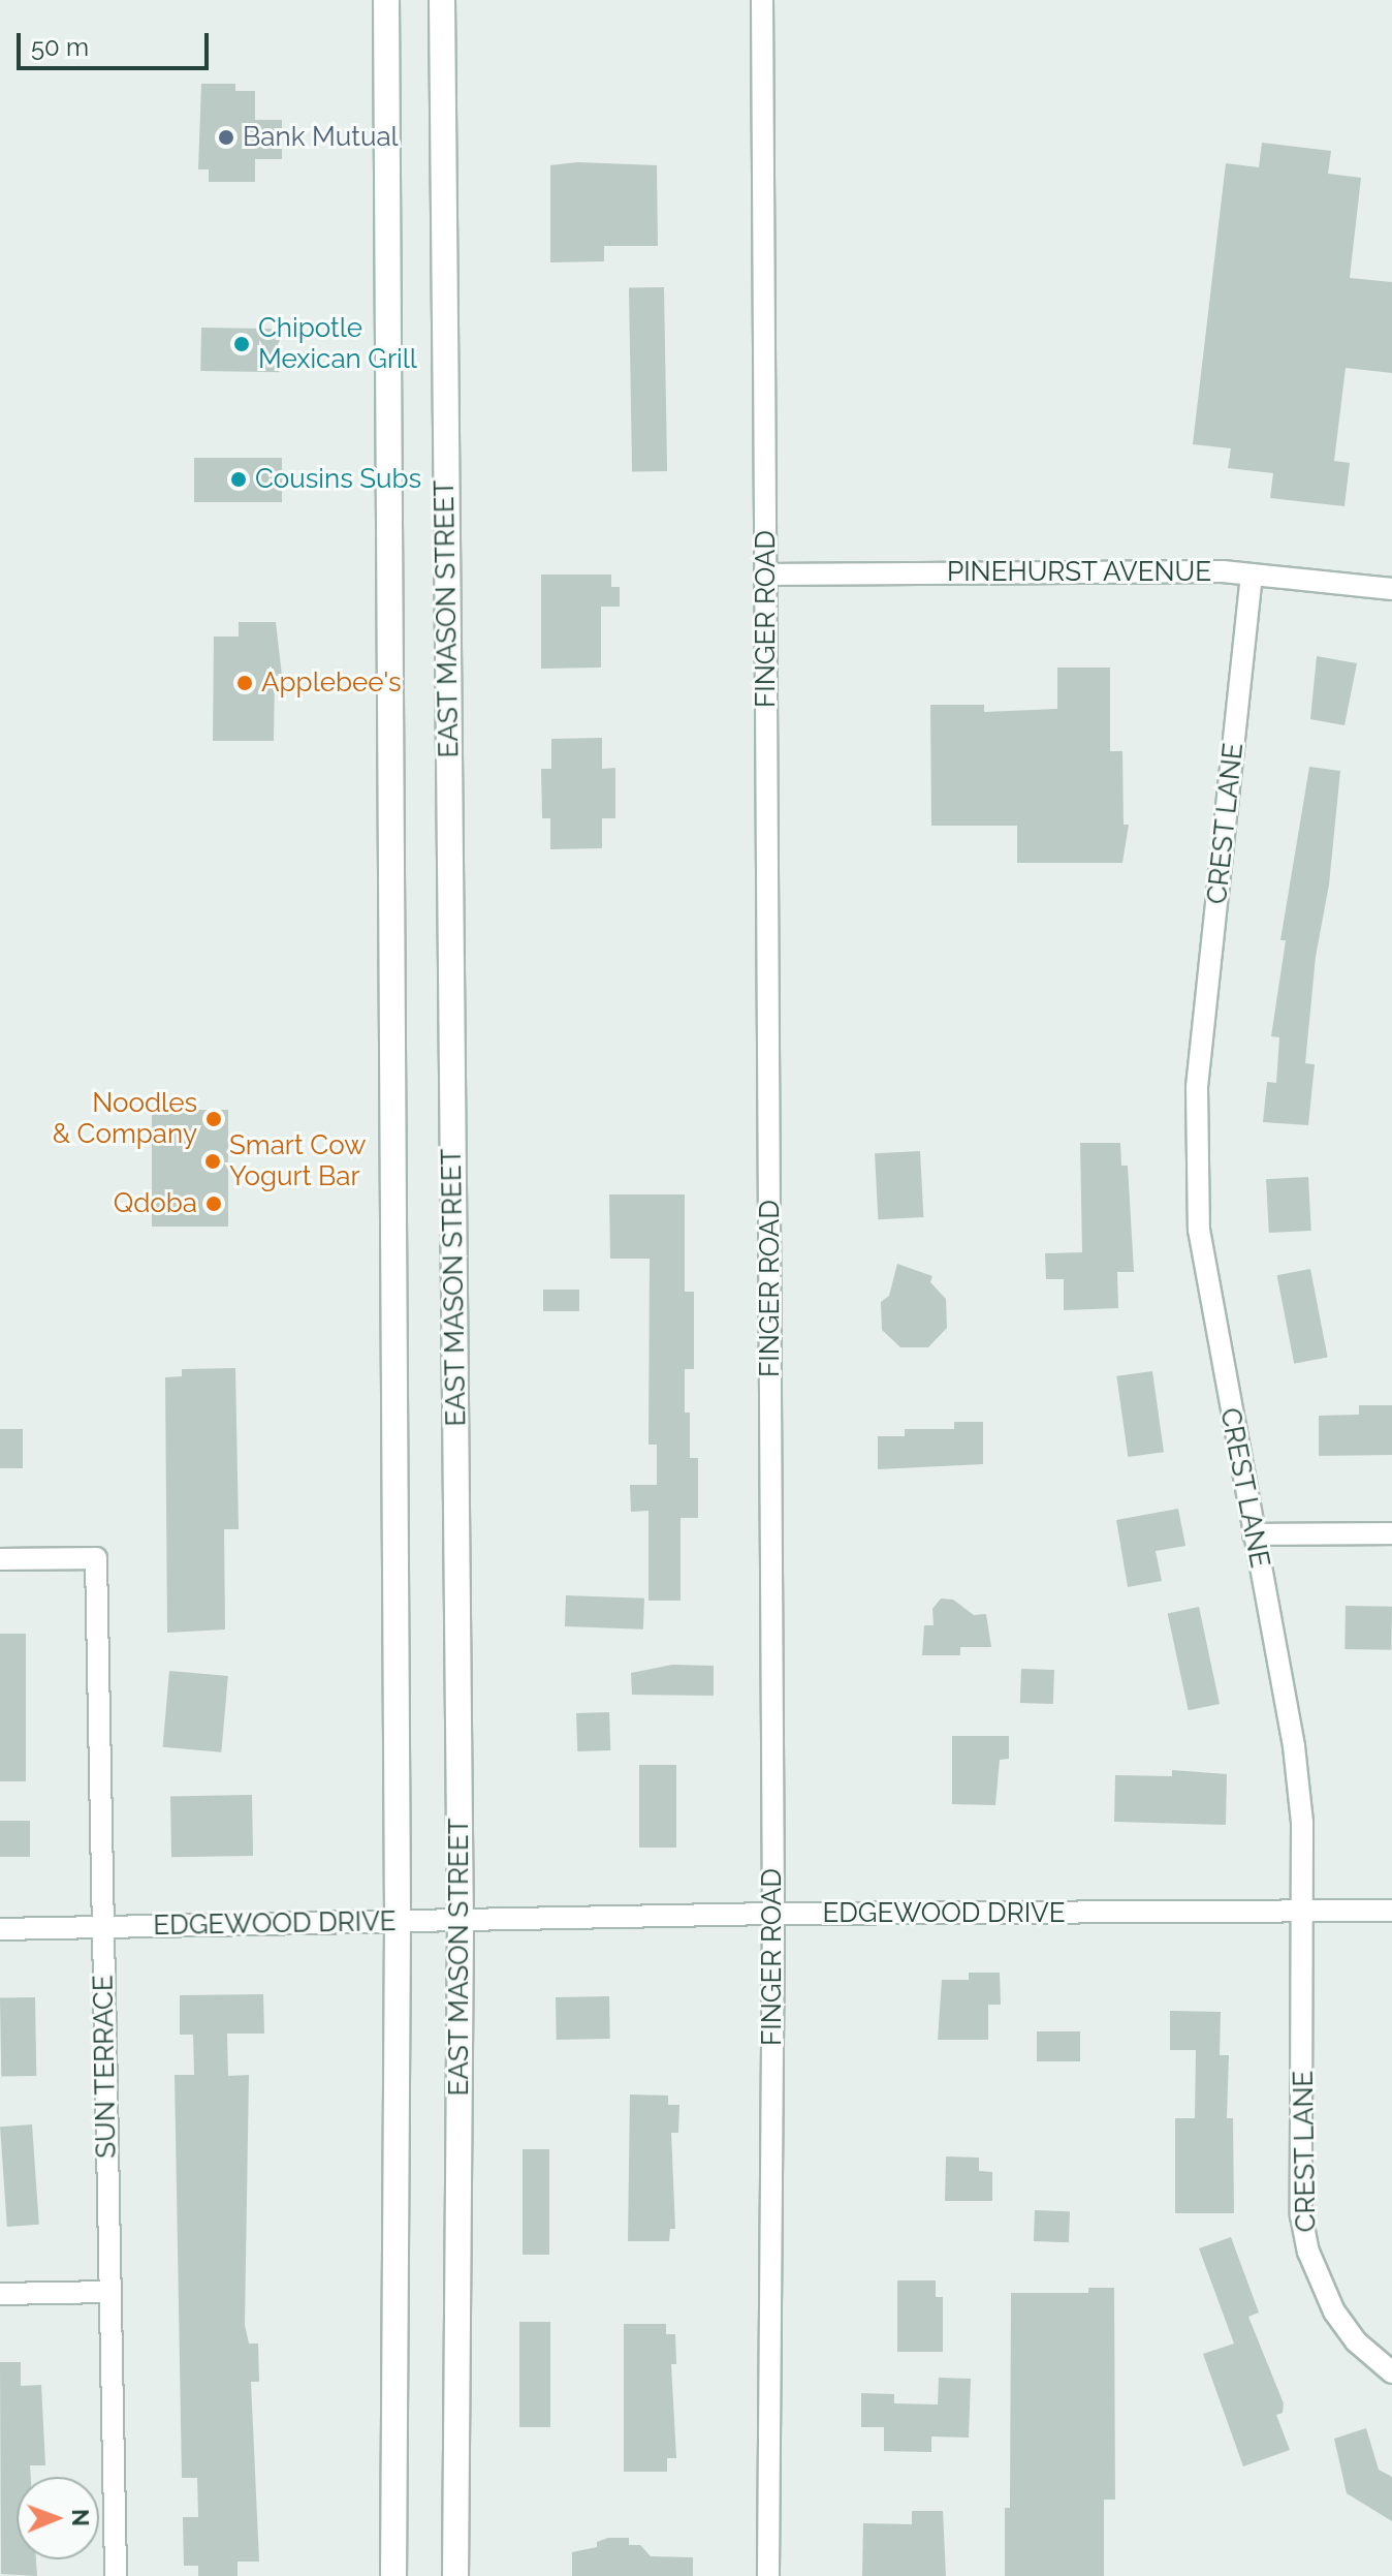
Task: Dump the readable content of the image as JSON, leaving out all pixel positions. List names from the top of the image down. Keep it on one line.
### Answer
{"streets":{"main road":["EAST MASON STREET"],"street":["PINEHURST AVENUE","FINGER ROAD","CREST LANE","EDGEWOOD DRIVE","SUN TERRACE"]},"crossings":[["PINEHURST AVENUE","FINGER ROAD"],["PINEHURST AVENUE","CREST LANE"],["EAST MASON STREET","EDGEWOOD DRIVE"],["FINGER ROAD","EDGEWOOD DRIVE"],["CREST LANE","EDGEWOOD DRIVE"],["EDGEWOOD DRIVE","SUN TERRACE"]],"places":["Bank Mutual","Chipotle Mexican Grill","Cousins Subs","Applebee's","Noodles & Company","Smart Cow Yogurt Bar","Qdoba"],"scale_bar":"50 m","north":"right"}
